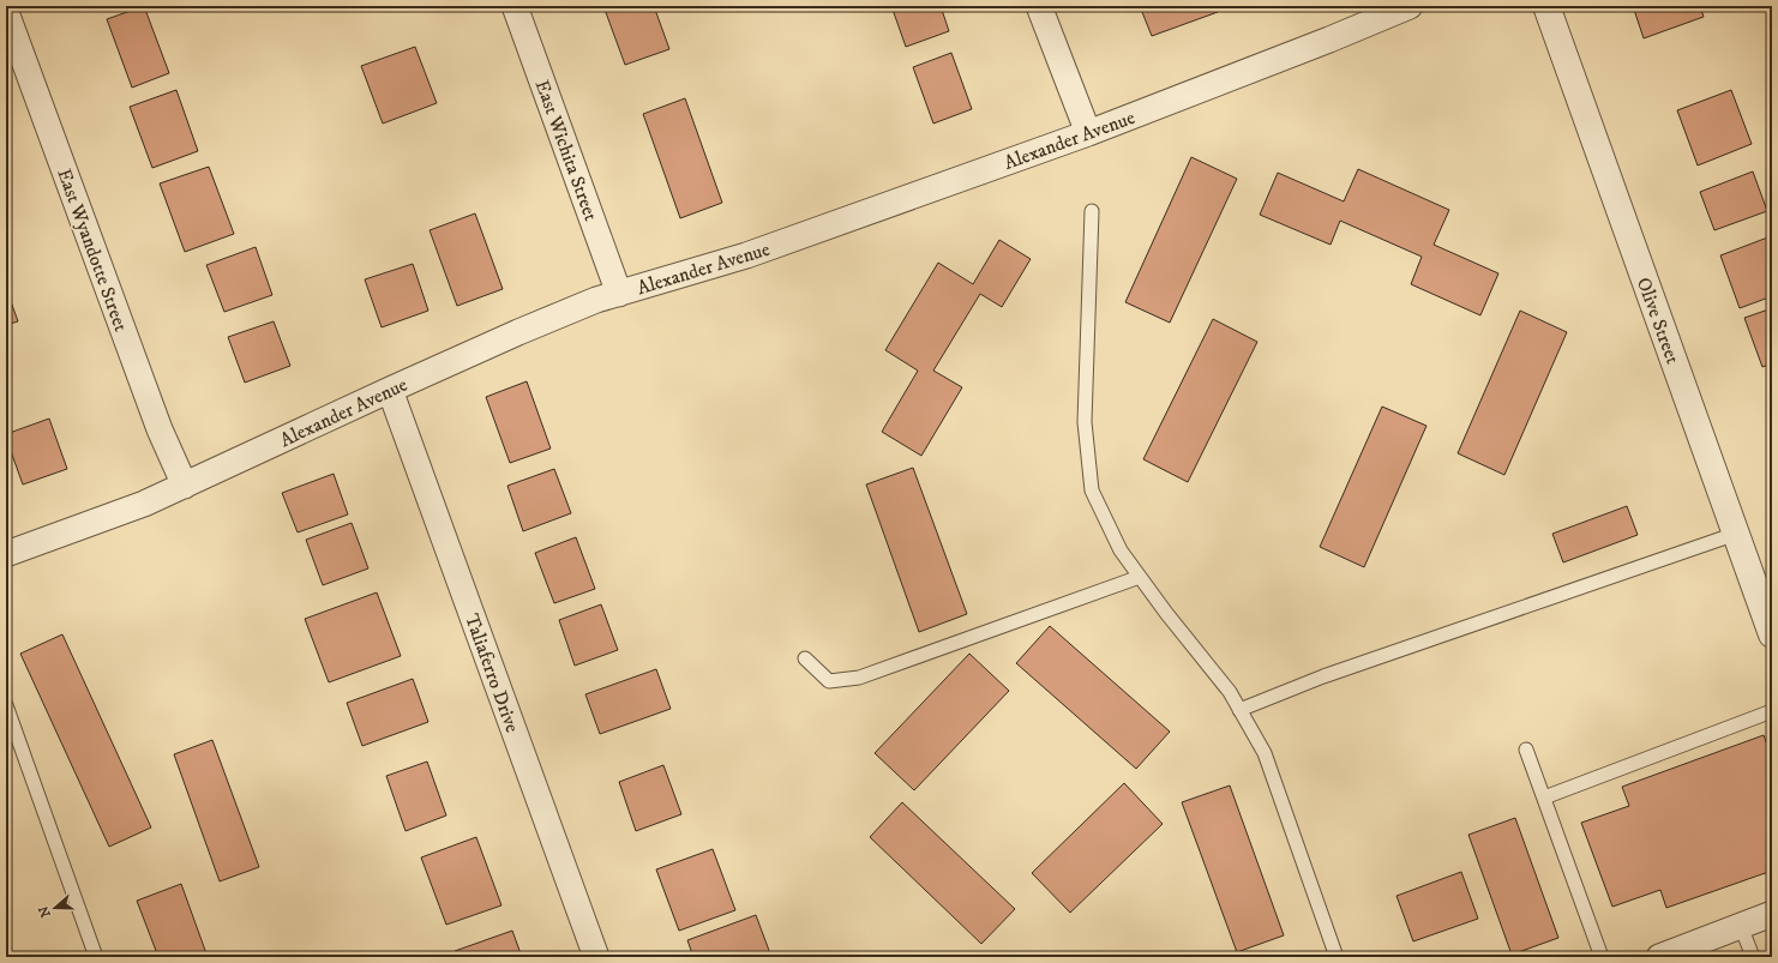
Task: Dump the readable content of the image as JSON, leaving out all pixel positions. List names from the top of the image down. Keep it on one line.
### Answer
{"streets":{"street":["Alexander Avenue","East Wichita Street","East Wyandotte Street","Olive Street","Taliaferro Drive"]},"crossings":[["Alexander Avenue","East Wichita Street"],["Alexander Avenue","East Wyandotte Street"],["Alexander Avenue","Taliaferro Drive"]],"north":"left"}
